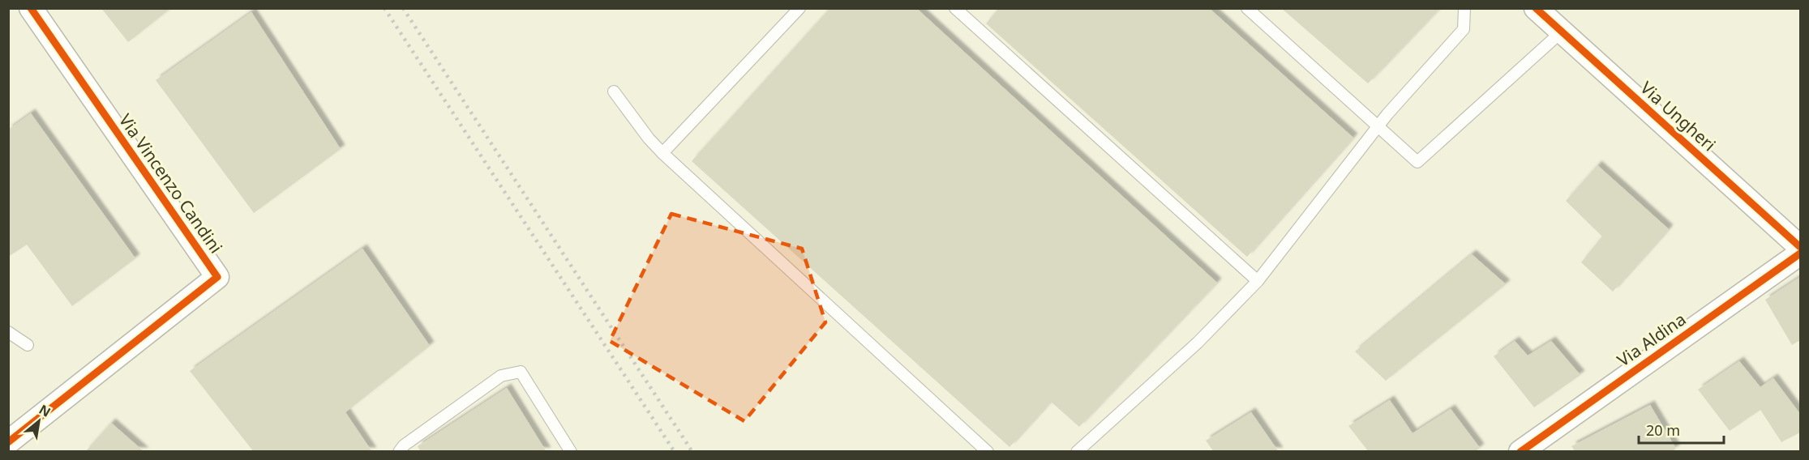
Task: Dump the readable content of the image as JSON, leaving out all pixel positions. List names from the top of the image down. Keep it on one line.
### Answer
{"streets":{"street":["Via Ungheri","Via Vincenzo Candini","Via Aldina"]},"scale_bar":"20 m","north":"top right"}
